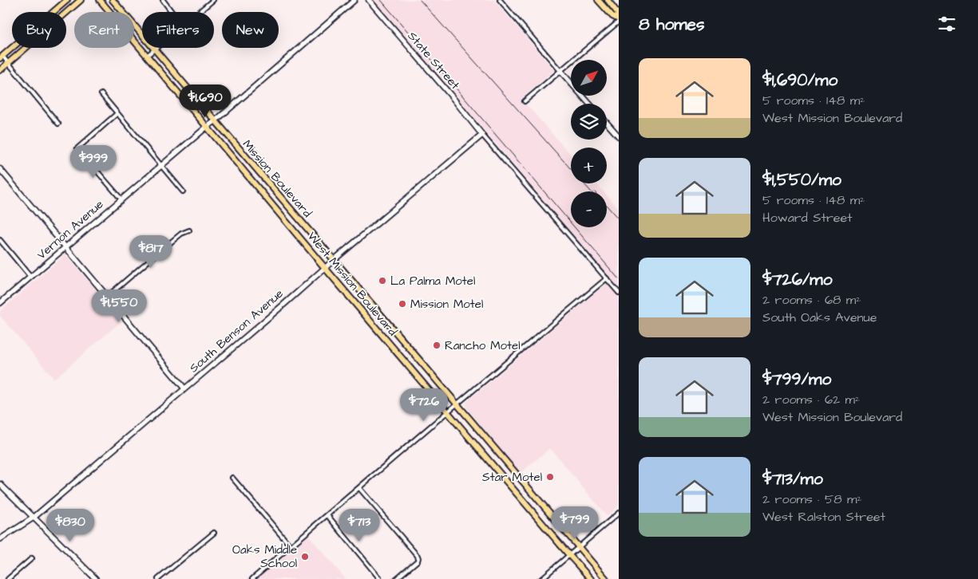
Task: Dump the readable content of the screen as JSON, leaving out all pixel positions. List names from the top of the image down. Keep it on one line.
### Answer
{"streets":{"main road":["Mission Boulevard","West Mission Boulevard"],"street":["State Street","Vernon Avenue","South Benson Avenue"]},"crossings":[["State Street","South Benson Avenue"],["Mission Boulevard","Vernon Avenue"],["Mission Boulevard","West Mission Boulevard"],["Mission Boulevard","South Benson Avenue"],["Vernon Avenue","West Mission Boulevard"],["West Mission Boulevard","South Benson Avenue"]],"places":["La Palma Motel","Mission Motel","Rancho Motel","Star Motel","Oaks Middle School"],"north":"top right","page":{"heading":"8 homes","chip":["Buy","Rent","Filters","New"],"list":[{"name":"$1,690/mo","note":"5 rooms · 148 m² · West Mission Boulevard"},{"name":"$1,550/mo","note":"5 rooms · 148 m² · Howard Street"},{"name":"$726/mo","note":"2 rooms · 68 m² · South Oaks Avenue"},{"name":"$799/mo","note":"2 rooms · 62 m² · West Mission Boulevard"},{"name":"$713/mo","note":"2 rooms · 58 m² · West Ralston Street"}],"map_buttons":["+","−"],"price":["$1,690","$999","$817","$1,550","$726","$799","$830","$713"]}}
